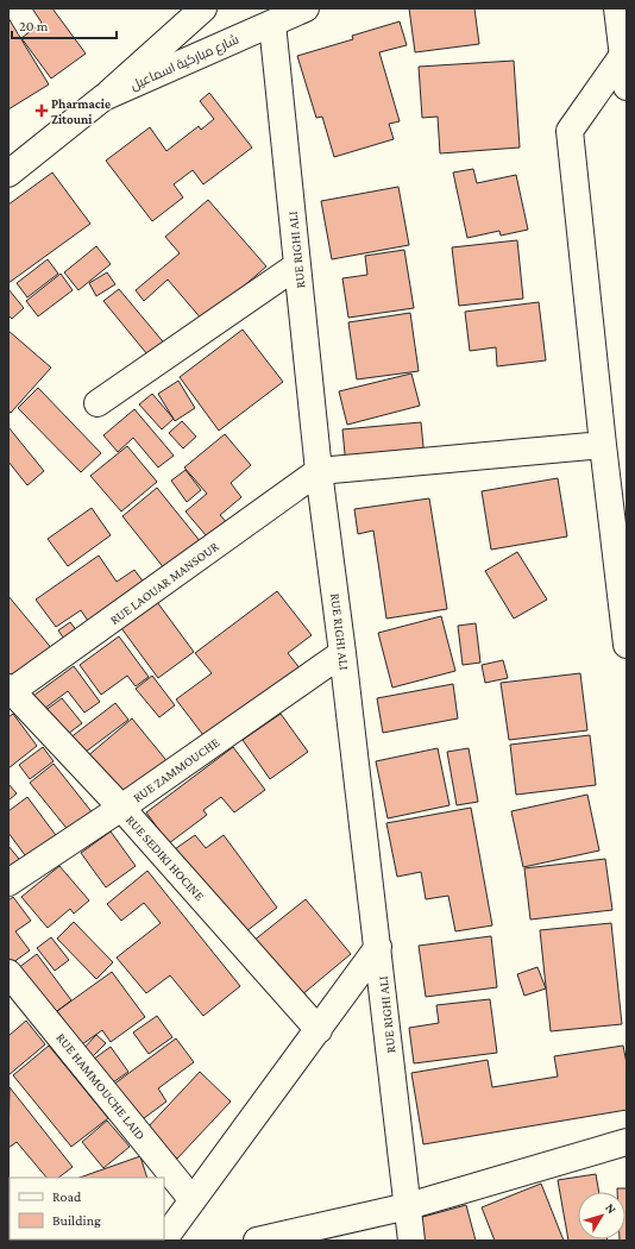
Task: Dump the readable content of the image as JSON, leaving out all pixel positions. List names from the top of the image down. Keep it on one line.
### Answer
{"streets":{"street":["شارع مباركية اسماعيل","RUE RIGHI ALI","RUE LAOUAR MANSOUR","RUE ZAMMOUCHE","RUE SEDIKI HOCINE","RUE HAMMOUCHE LAID"]},"crossings":[["شارع مباركية اسماعيل","RUE RIGHI ALI"],["RUE RIGHI ALI","RUE LAOUAR MANSOUR"],["RUE RIGHI ALI","RUE ZAMMOUCHE"],["RUE LAOUAR MANSOUR","RUE SEDIKI HOCINE"],["RUE ZAMMOUCHE","RUE SEDIKI HOCINE"]],"places":{"health":["Pharmacie Zitouni"]},"legend":["Road","Building"],"scale_bar":"20 m","north":"top right"}
